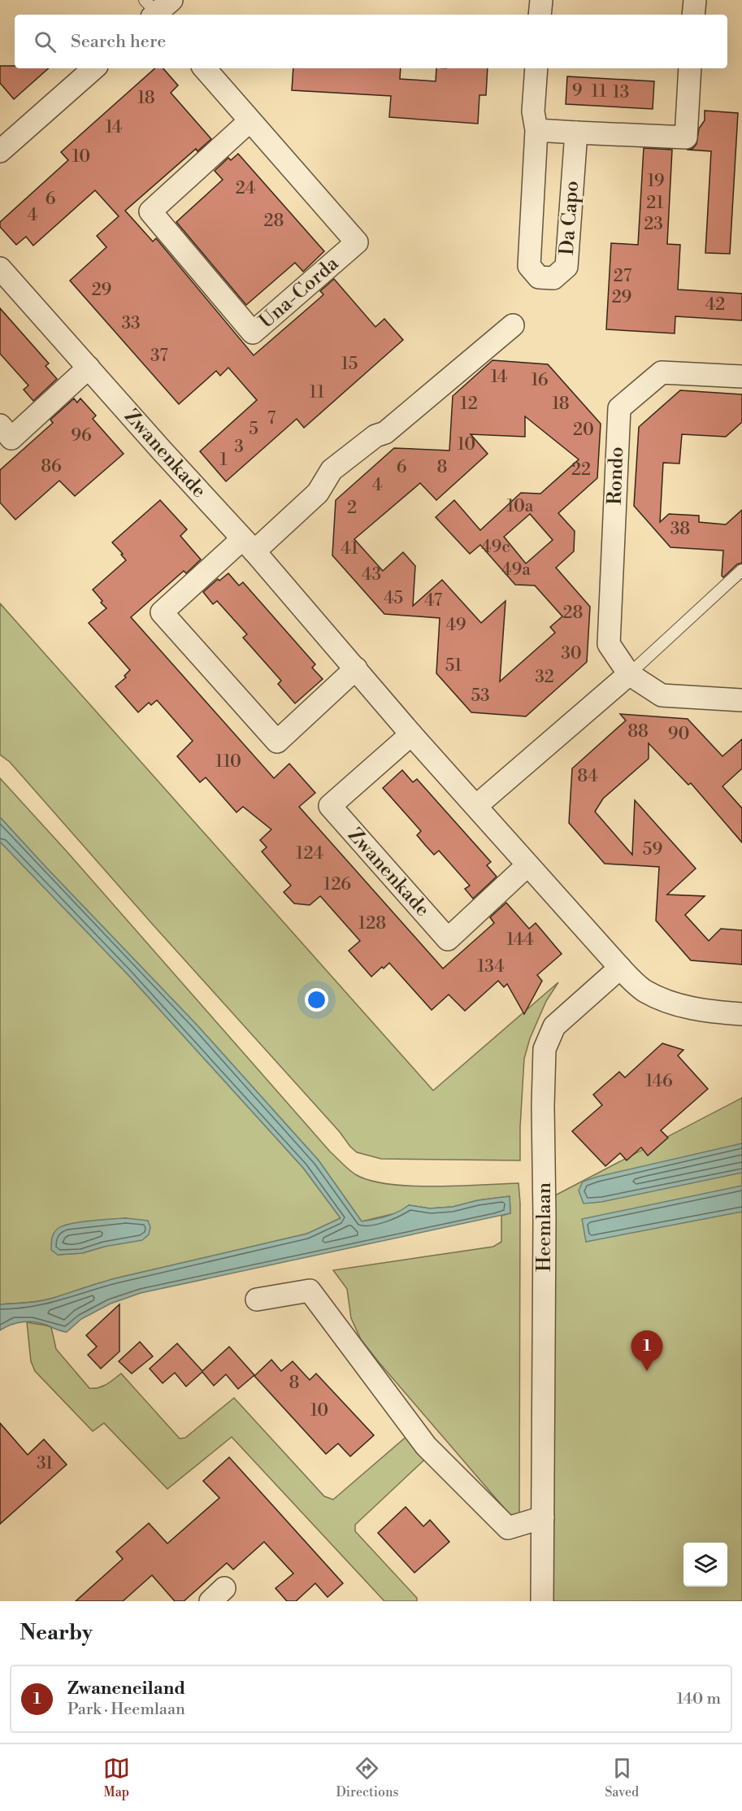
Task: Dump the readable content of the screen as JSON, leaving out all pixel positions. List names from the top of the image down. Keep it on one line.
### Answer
{"streets":{"street":["Da Capo","Una-Corda","Zwanenkade","Rondo","Heemlaan"]},"crossings":[["Zwanenkade","Heemlaan"]],"house_numbers":["9","11","13","18","14","10","19","24","6","21","4","28","23","27","29","29","42","33","37","15","14","16","11","12","18","7","5","20","96","10","3","1","86","6","8","22","4","10a","2","38","49c","41","49a","43","45","47","28","49","30","51","32","53","88","90","110","84","59","124","126","128","144","134","146","8","10","31"],"page":{"search":"Search here","pins":"1","heading":"Nearby","list":[{"mark":"1","name":"Zwaneneiland","note":"Park · Heemlaan","value":"140 m"}],"nav":["Map","Directions","Saved"]}}
